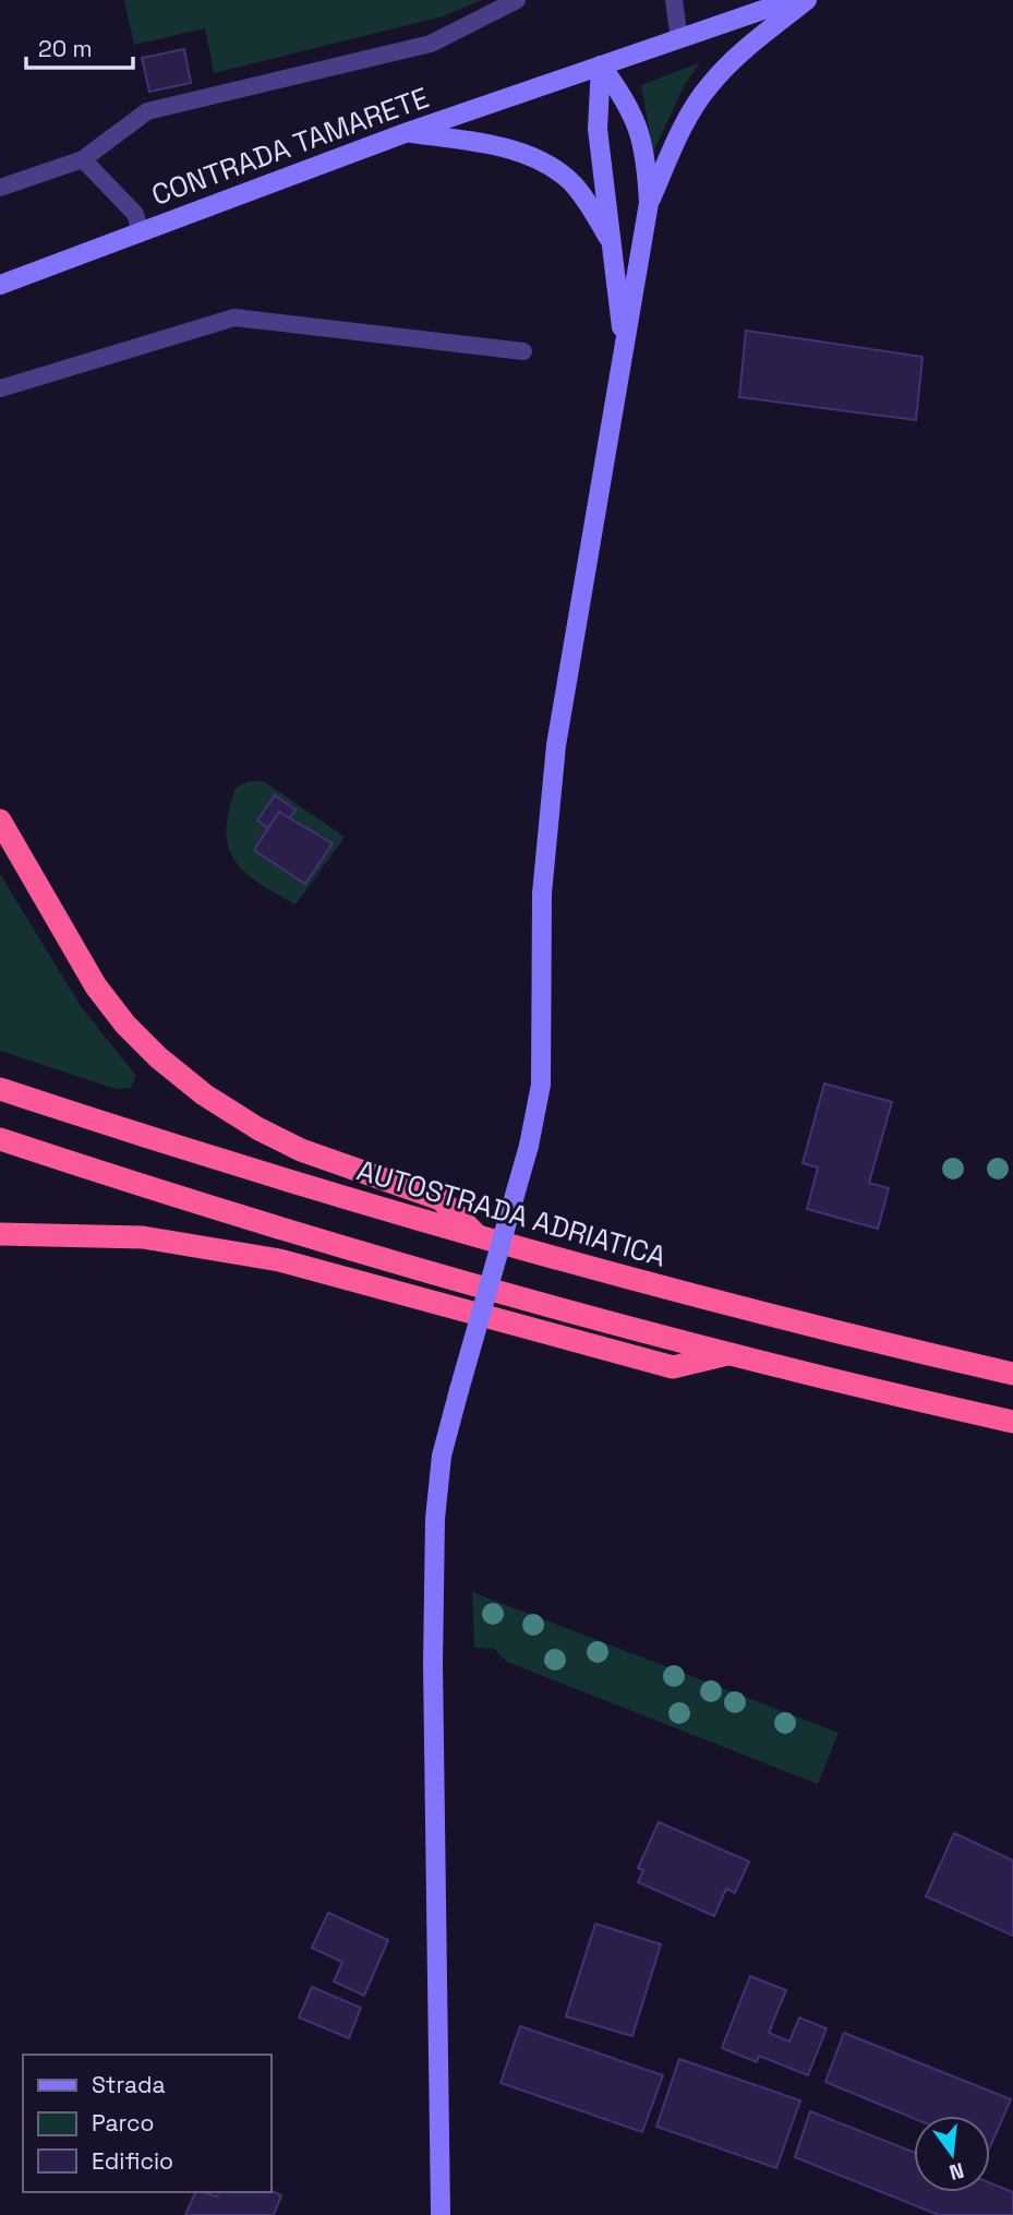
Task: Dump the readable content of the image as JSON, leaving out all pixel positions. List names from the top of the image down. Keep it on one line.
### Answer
{"streets":{"highway":["AUTOSTRADA ADRIATICA"],"main road":["CONTRADA TAMARETE"]},"legend":["Strada","Parco","Edificio"],"scale_bar":"20 m","north":"bottom"}
